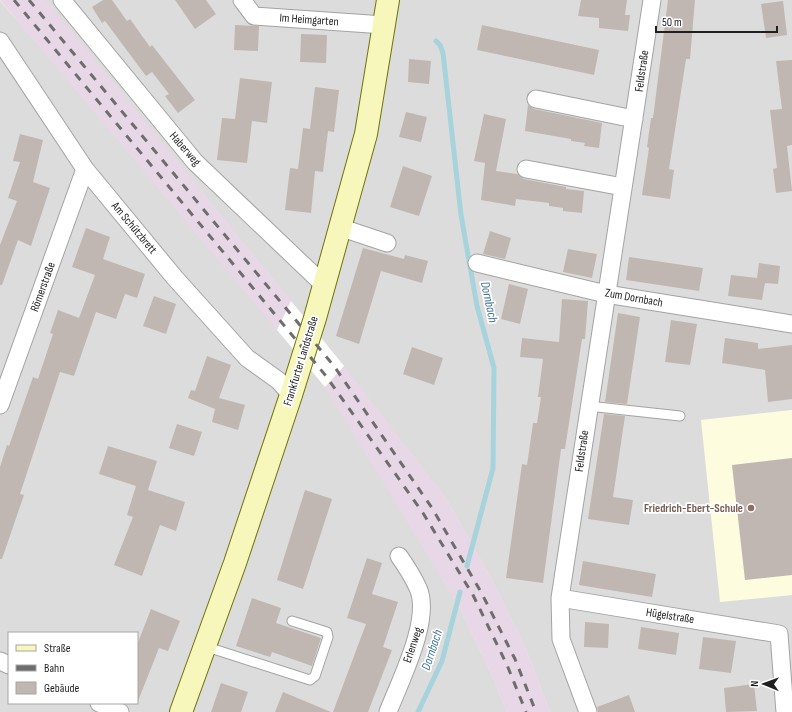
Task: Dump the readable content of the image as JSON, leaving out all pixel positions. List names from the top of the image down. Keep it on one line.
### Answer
{"streets":{"street":["Im Heimgarten","Feldstraße","Haberweg","Am Schützbrett","Römerstraße","Zum Dornbach","Frankfurter Landstraße","Hügelstraße","Erlenweg"]},"crossings":[["Im Heimgarten","Frankfurter Landstraße"],["Feldstraße","Zum Dornbach"],["Feldstraße","Hügelstraße"],["Haberweg","Frankfurter Landstraße"],["Am Schützbrett","Römerstraße"],["Am Schützbrett","Frankfurter Landstraße"]],"water":["Dornbach"],"places":["Friedrich-Ebert-Schule"],"legend":["Straße","Bahn","Gebäude"],"scale_bar":"50 m","north":"left"}
